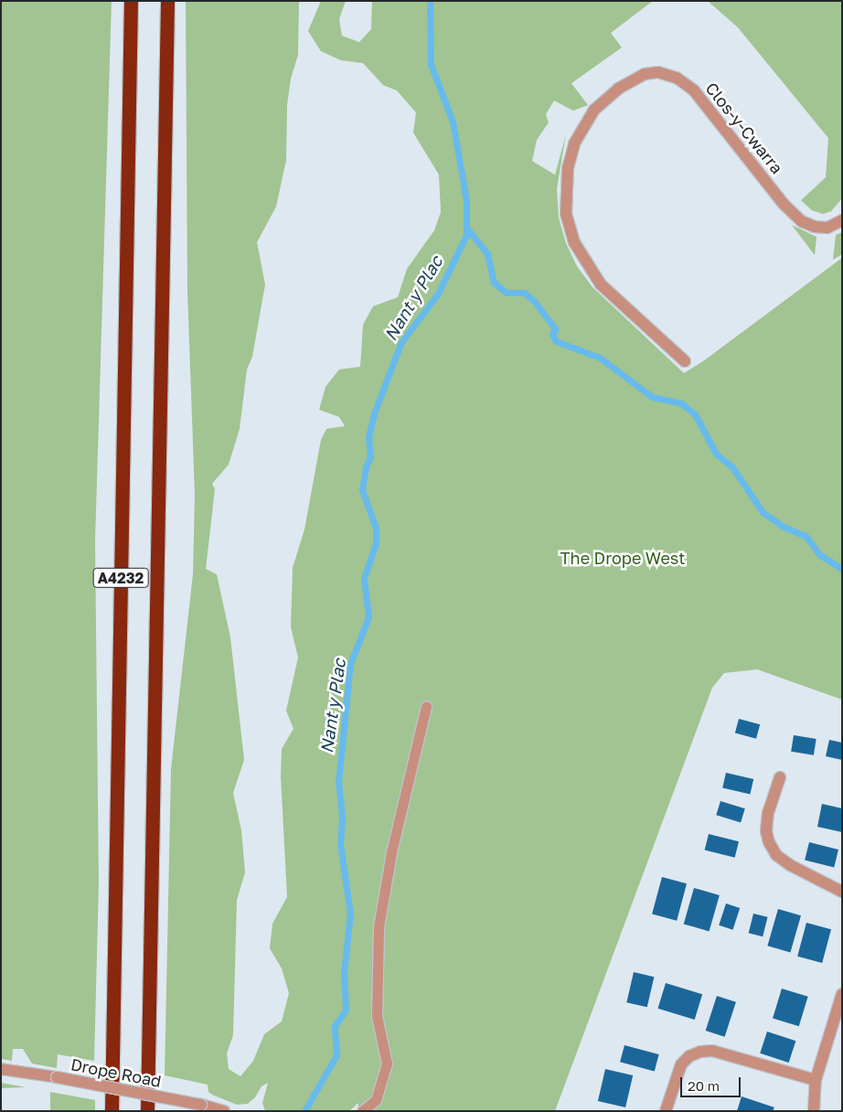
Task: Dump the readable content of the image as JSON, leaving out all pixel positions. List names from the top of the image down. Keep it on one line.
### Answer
{"streets":{"highway":["A4232"],"street":["Clos-y-Cwarra","Drope Road"]},"water":["Nant y Plac"],"parks":["The Drope West"],"scale_bar":"20 m"}
